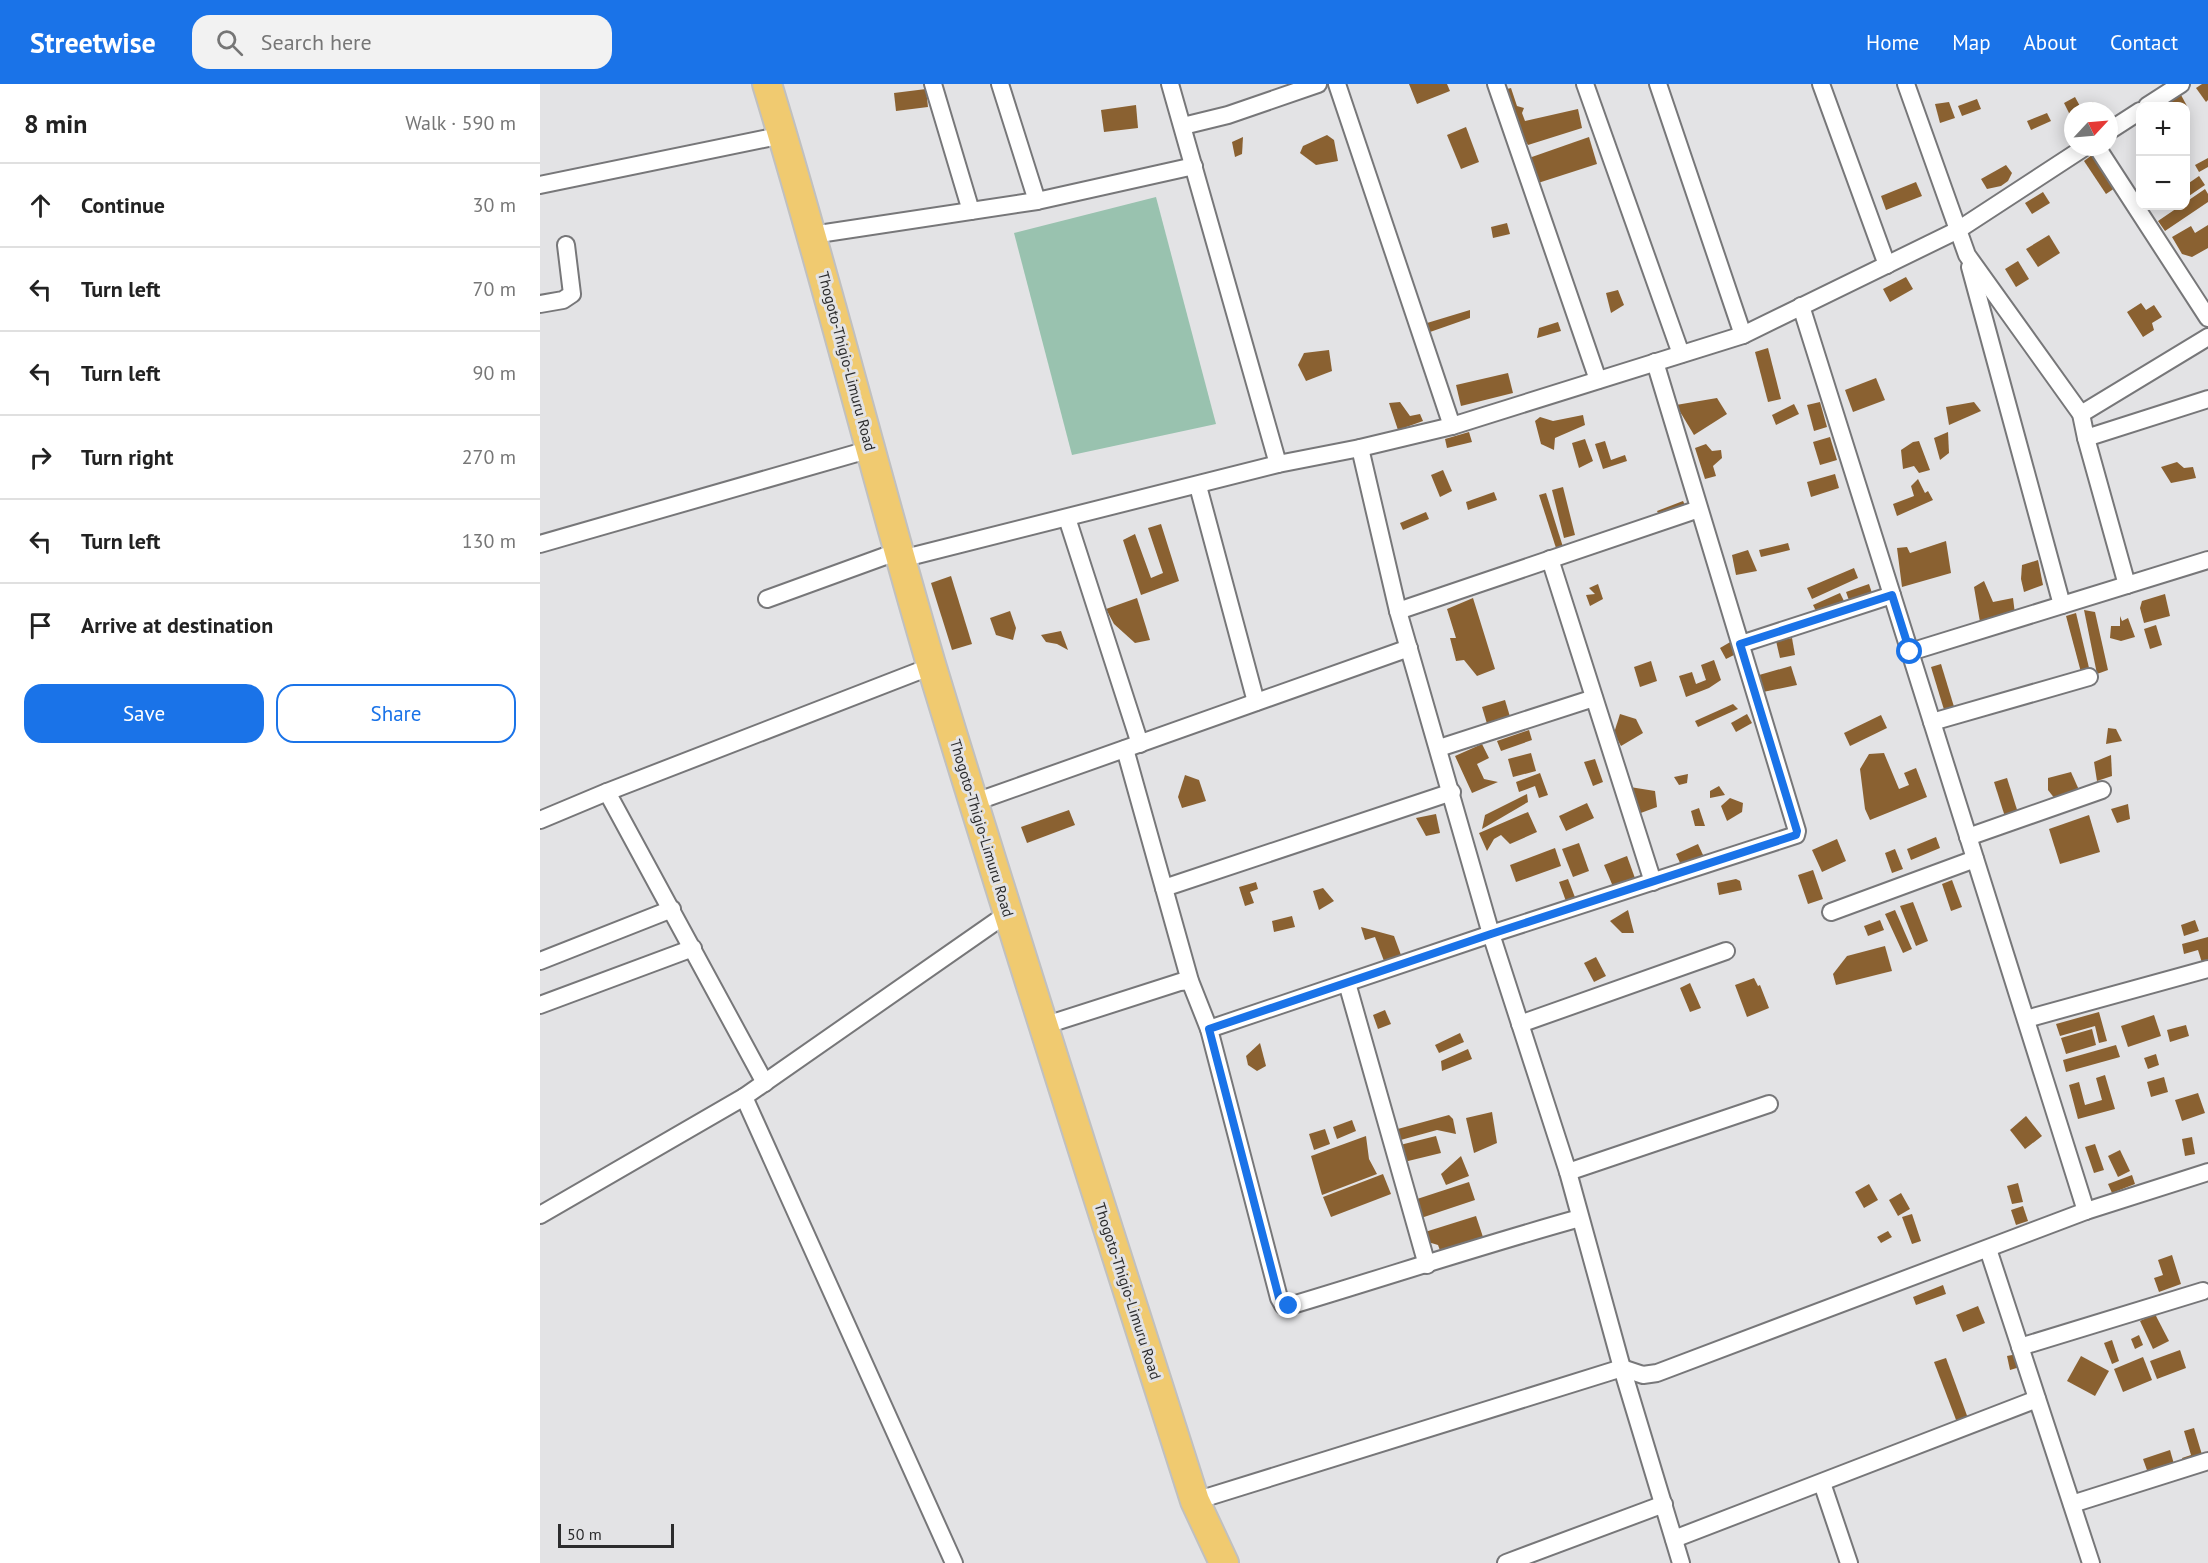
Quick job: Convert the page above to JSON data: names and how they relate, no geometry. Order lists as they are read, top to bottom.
{
  "streets": {
    "highway": ["Thogoto-Thigio-Limuru Road"]
  },
  "scale_bar": "50 m",
  "north": "top right",
  "page": {
    "header": "Streetwise",
    "search": "Search here",
    "nav": [
      "Home",
      "Map",
      "About",
      "Contact"
    ],
    "heading": ["8 min", "Walk · 590 m"],
    "map_buttons": ["+", "−"],
    "list": [
      ["Continue", "30 m"],
      ["Turn left", "70 m"],
      ["Turn left", "90 m"],
      ["Turn right", "270 m"],
      ["Turn left", "130 m"],
      "Arrive at destination"
    ],
    "buttons": ["Save", "Share"],
    "scale": "50 m"
  }
}
